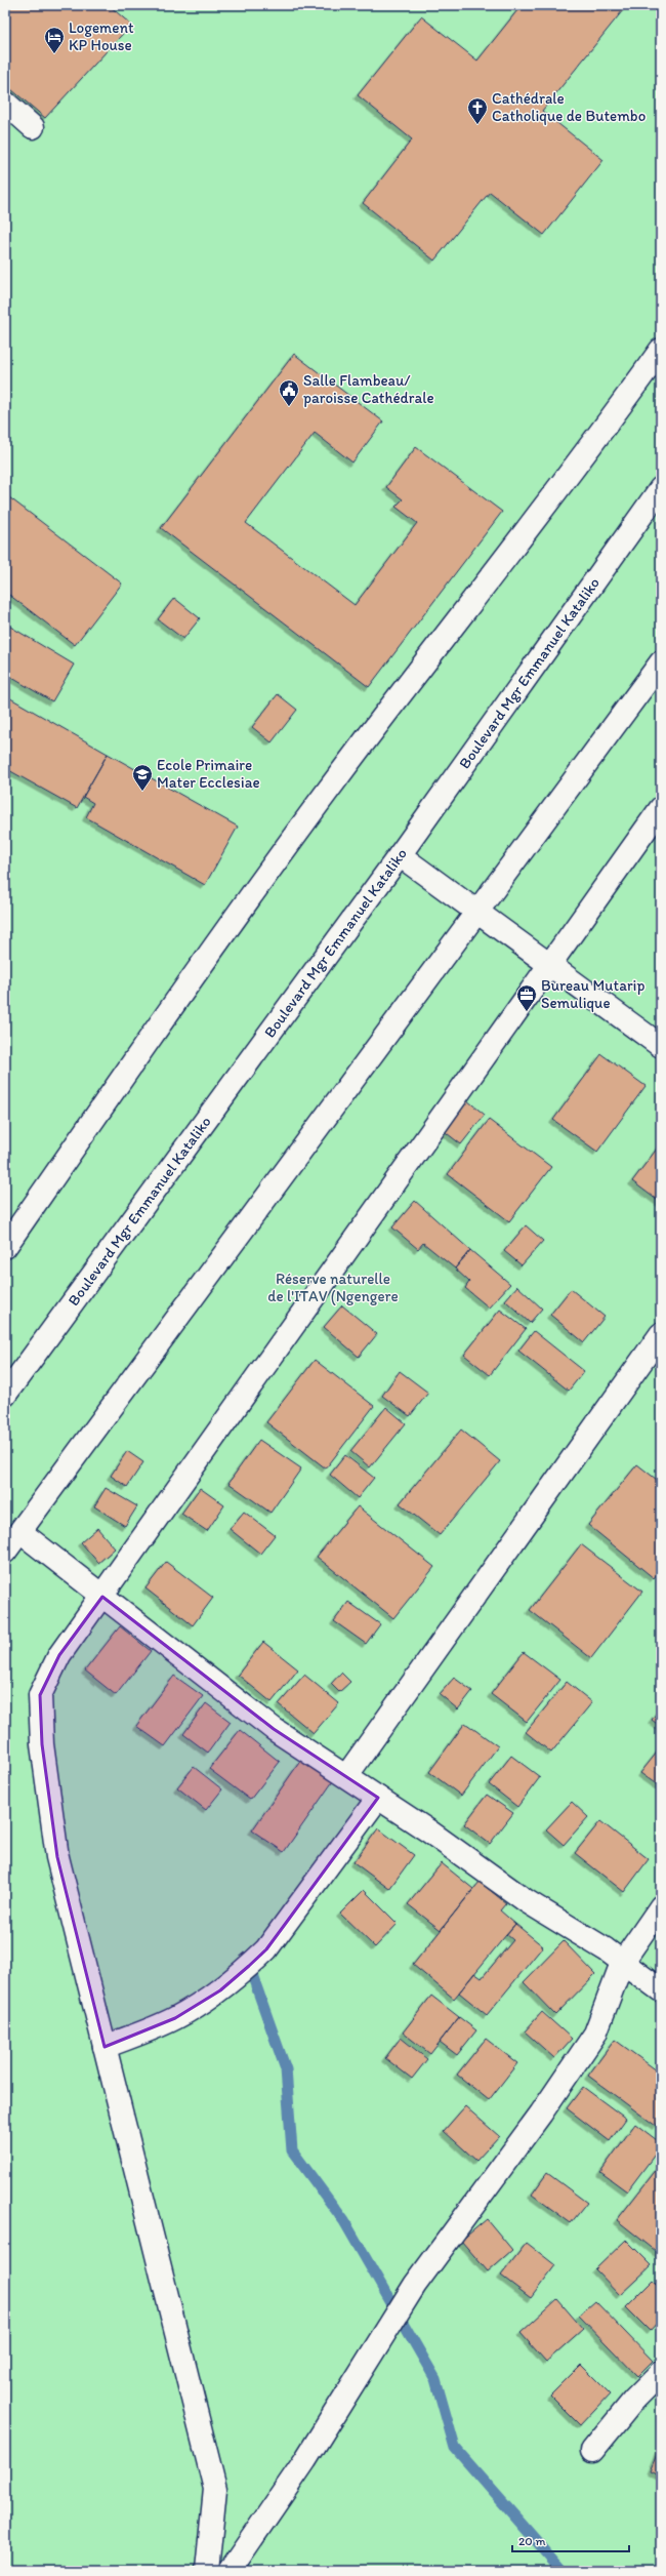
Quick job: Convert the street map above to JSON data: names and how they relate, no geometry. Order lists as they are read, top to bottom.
{
  "streets": {
    "street": ["Boulevard Mgr Emmanuel Kataliko"]
  },
  "parks": ["Réserve naturelle de l'ITAV (Ngengere"],
  "places": {
    "hotel": ["Logement KP House"],
    "church": ["Cathédrale Catholique de Butembo"],
    "public building": ["Salle Flambeau/ paroisse Cathédrale"],
    "school or university": ["Ecole Primaire Mater Ecclesiae"],
    "office": ["Bureau Mutarip Semulique"]
  },
  "scale_bar": "20 m"
}
